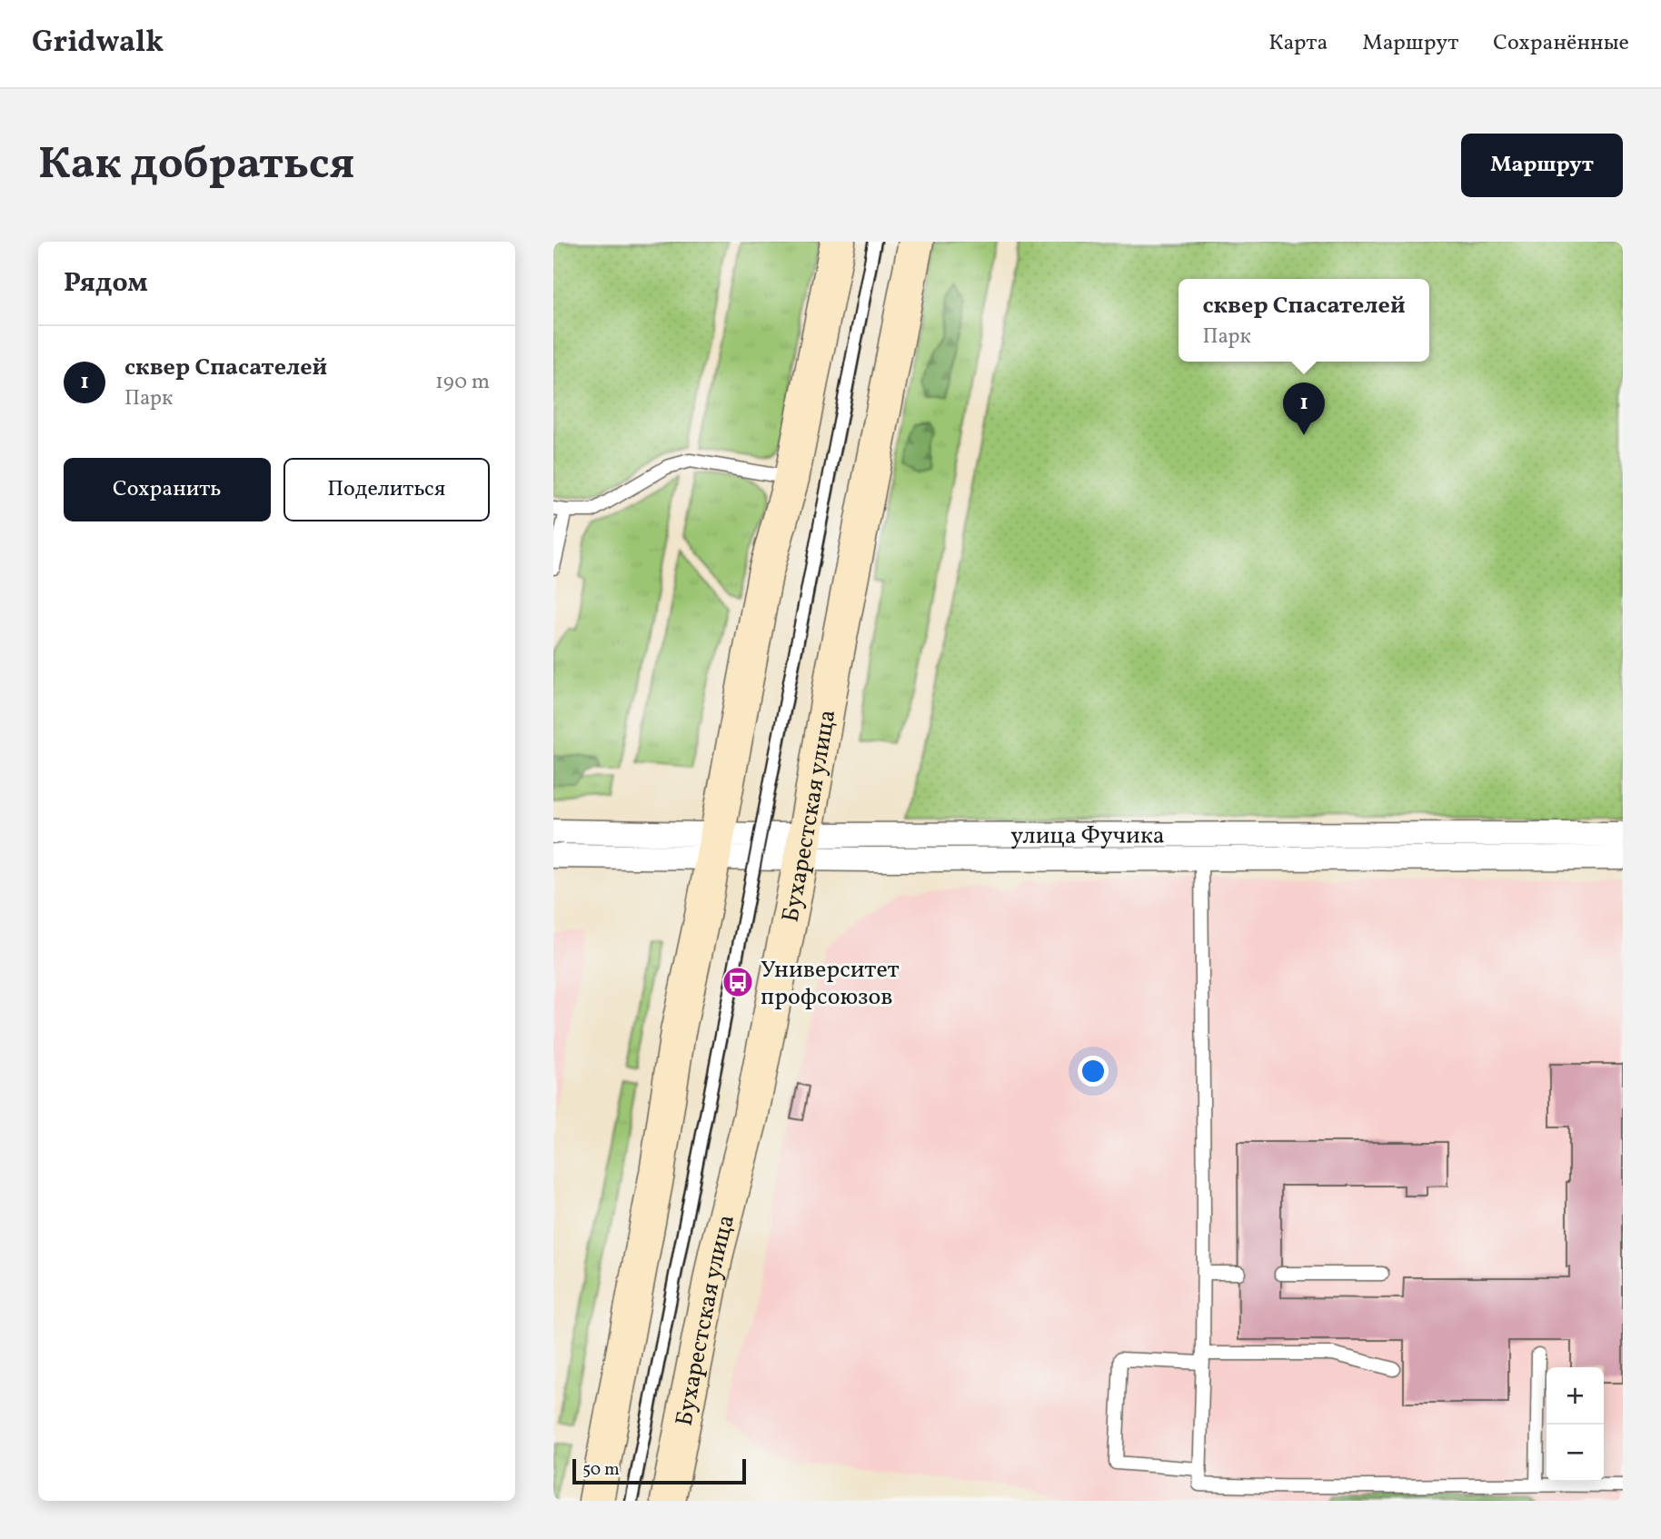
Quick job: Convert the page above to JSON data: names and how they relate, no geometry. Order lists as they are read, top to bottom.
{
  "streets": {
    "main road": ["Бухарестская улица"],
    "street": ["улица Фучика"]
  },
  "crossings": [
    ["Бухарестская улица", "улица Фучика"]
  ],
  "places": {
    "bus stop": ["Университет профсоюзов"]
  },
  "scale_bar": "50 m",
  "page": {
    "header": "Gridwalk",
    "nav": ["Карта", "Маршрут", "Сохранённые"],
    "buttons": [
      "Маршрут",
      ["Сохранить", "Поделиться"]
    ],
    "title": "Как добраться",
    "heading": "Рядом",
    "popup": ["cквер Спасателей", "Парк"],
    "list": [
      {
        "mark": "1",
        "name": "cквер Спасателей",
        "note": "Парк",
        "value": "190 m"
      }
    ],
    "pins": "1",
    "map_buttons": ["+", "−"],
    "scale": "50 m"
  }
}
